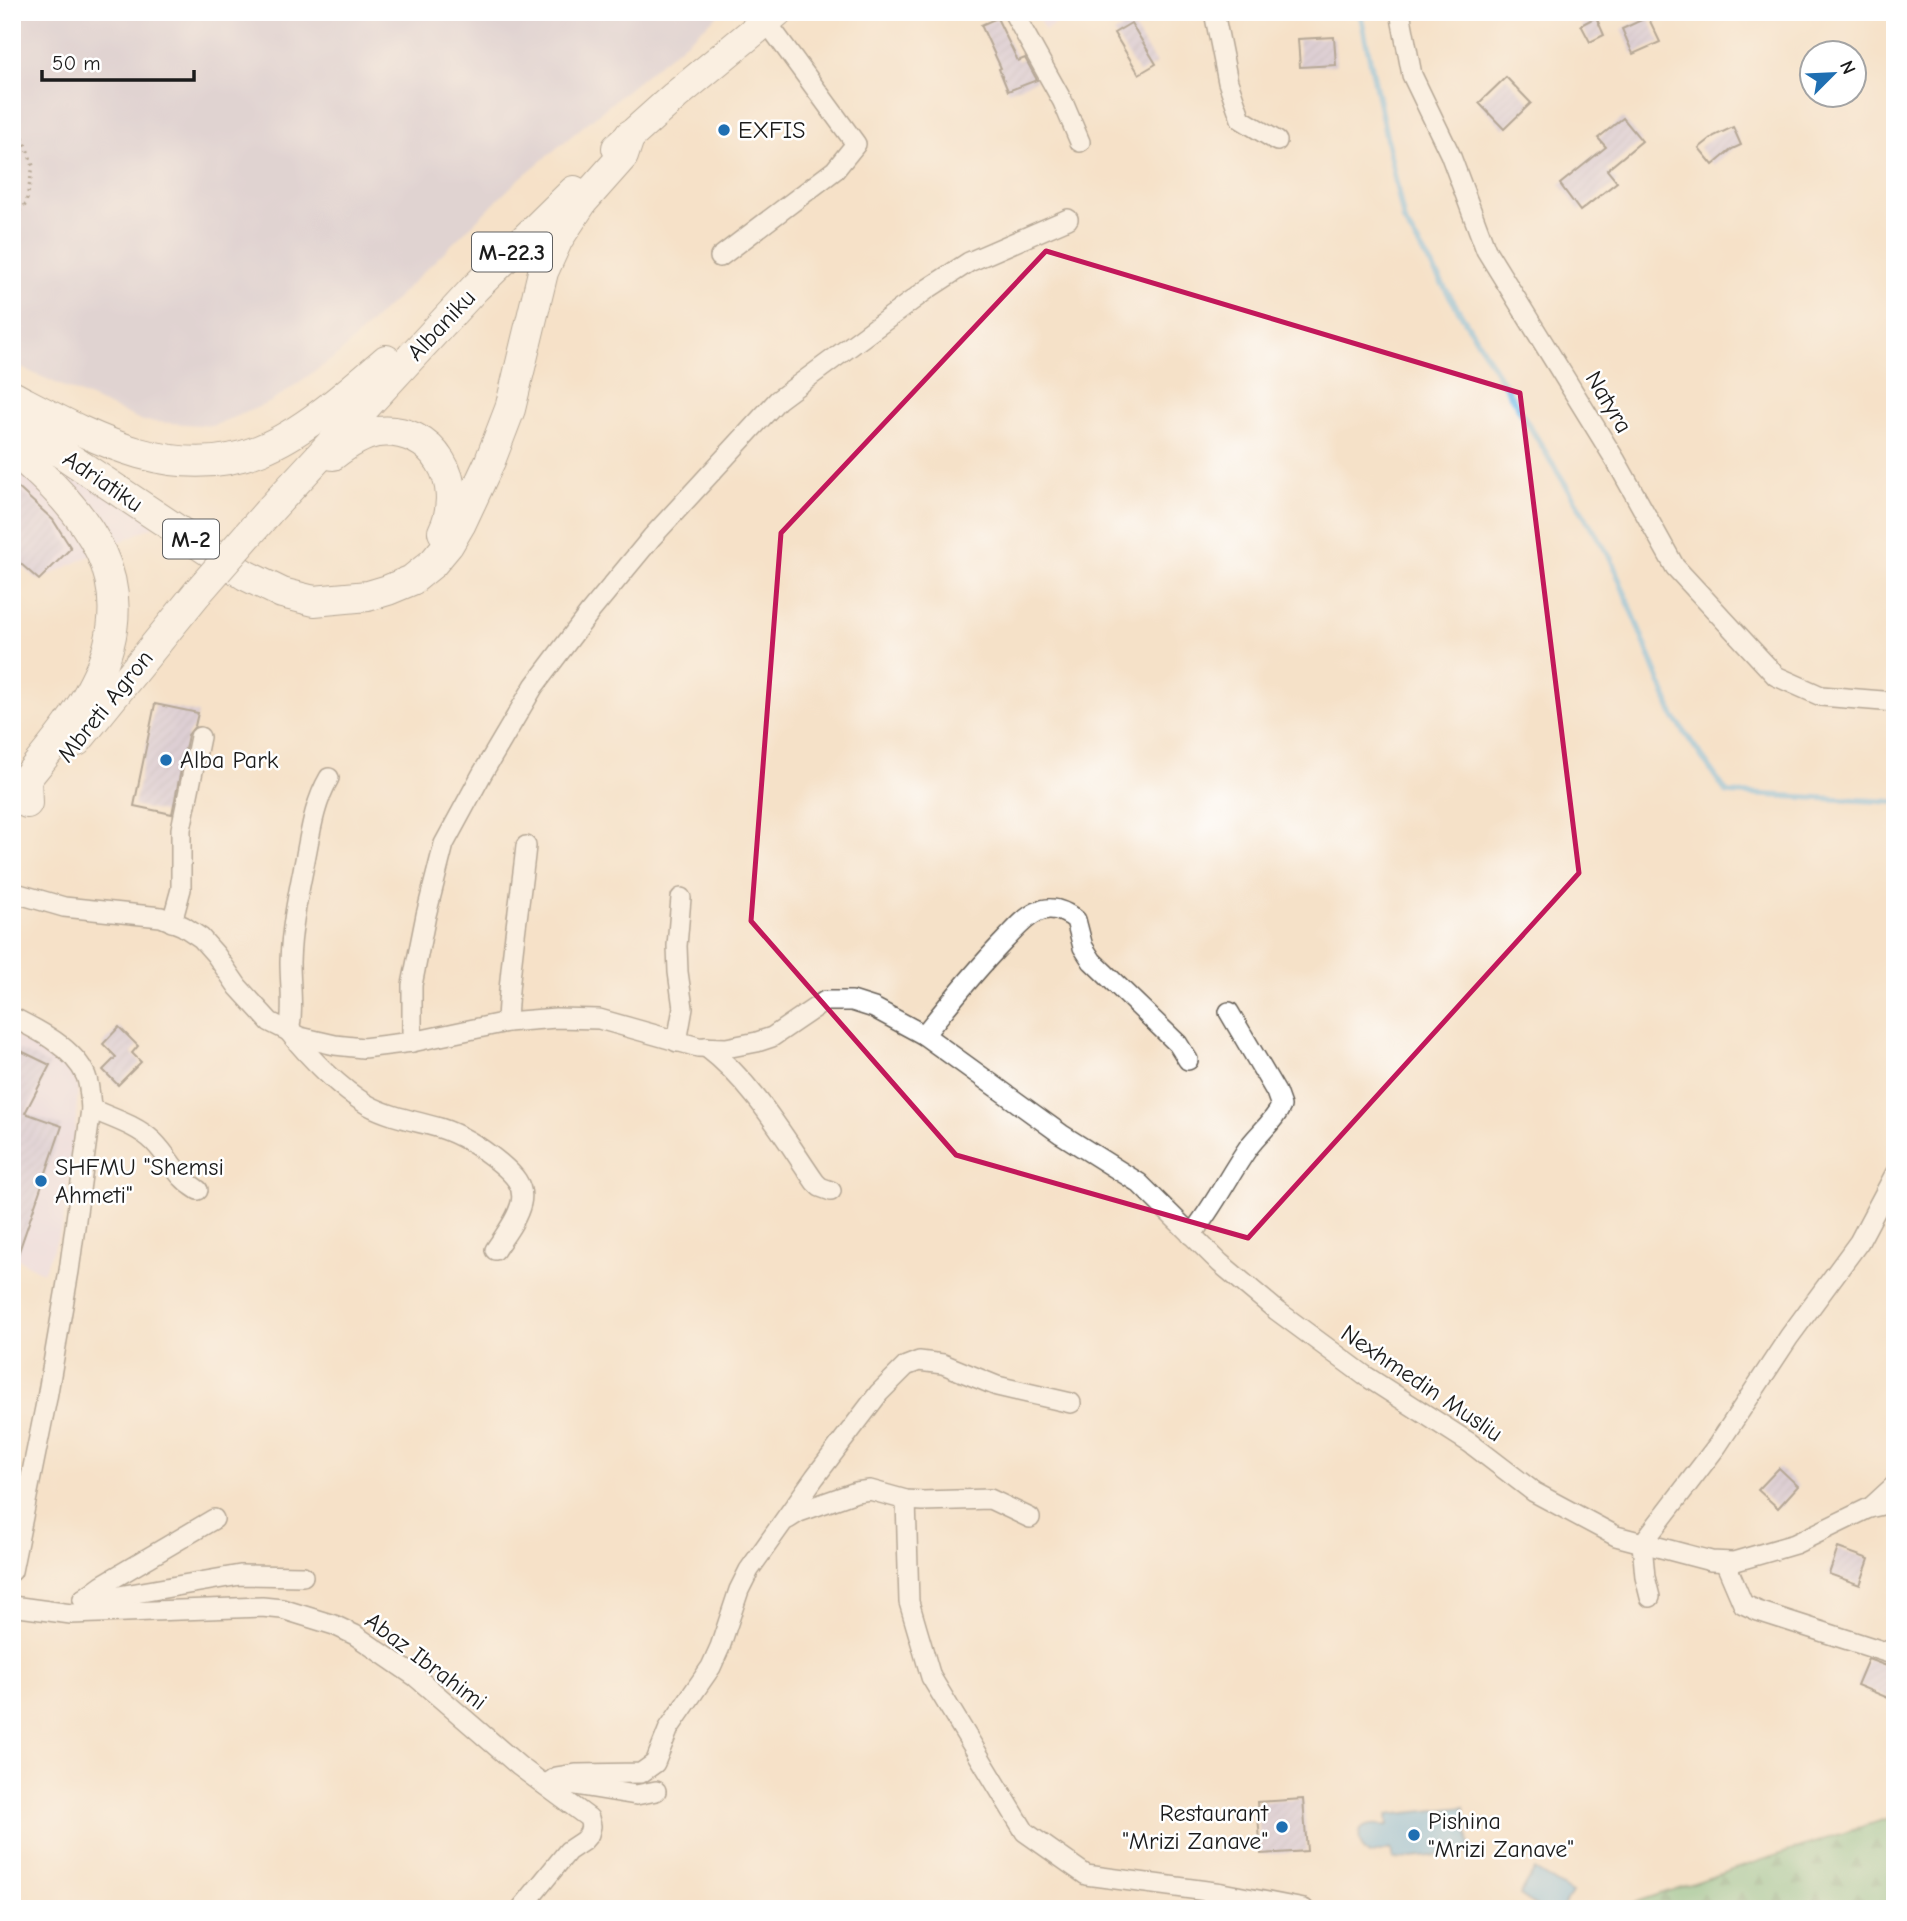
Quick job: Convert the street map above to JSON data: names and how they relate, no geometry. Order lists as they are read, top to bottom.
{
  "streets": {
    "main road": [
      "M-22.3",
      "Albaniku",
      "Adriatiku",
      "M-2",
      "Mbreti Agron"
    ],
    "street": ["Natyra", "Nexhmedin Musliu", "Abaz Ibrahimi"]
  },
  "crossings": [
    ["Albaniku", "Adriatiku"],
    ["Albaniku", "M-2"],
    ["Albaniku", "Mbreti Agron"],
    ["Adriatiku", "M-2"],
    ["M-2", "Mbreti Agron"]
  ],
  "places": [
    "EXFIS",
    "Alba Park",
    "SHFMU \"Shemsi Ahmeti\"",
    "Restaurant \"Mrizi Zanave\"",
    "Pishina \"Mrizi Zanave\""
  ],
  "scale_bar": "50 m",
  "north": "top right"
}
